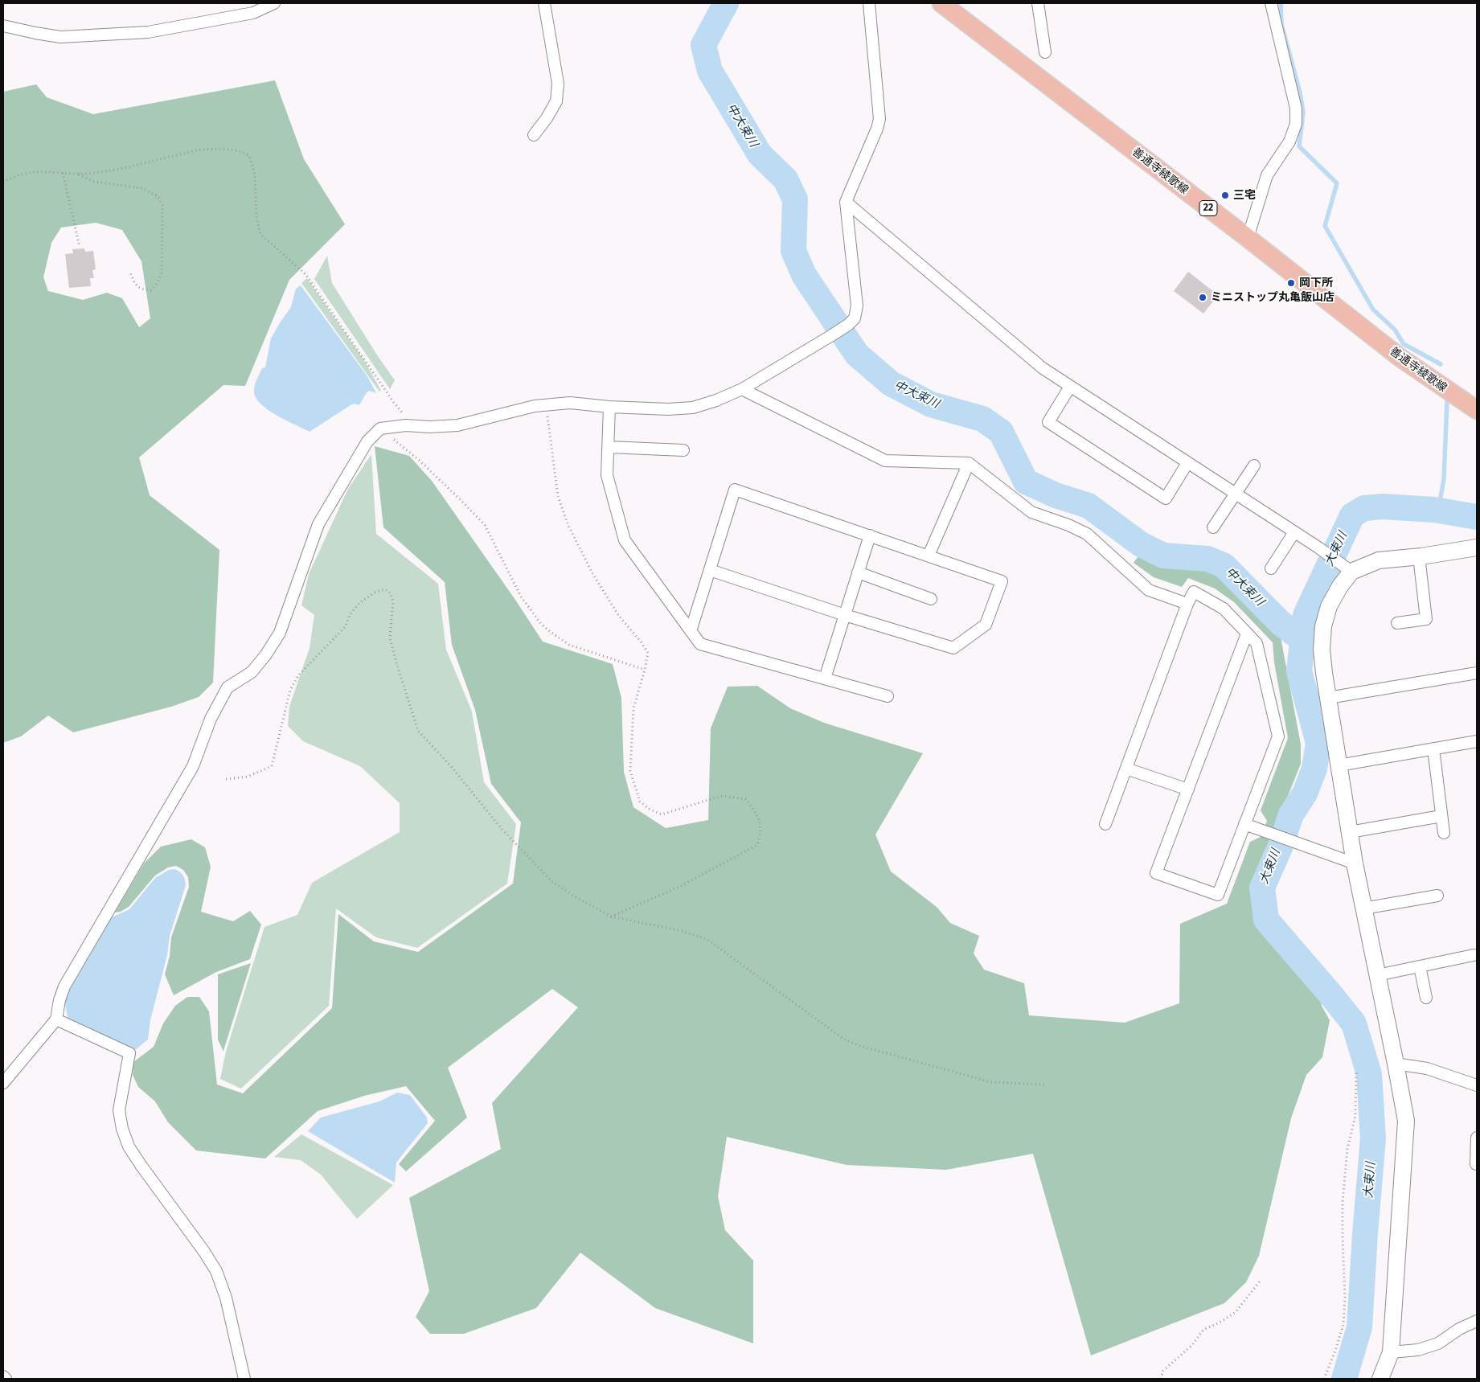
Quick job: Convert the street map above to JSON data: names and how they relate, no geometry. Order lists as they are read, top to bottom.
{
  "streets": {
    "main road": ["善通寺綾歌線", "22"]
  },
  "water": ["中大束川", "大束川"],
  "places": ["三宅", "岡下所", "ミニストップ丸亀飯山店"]
}
